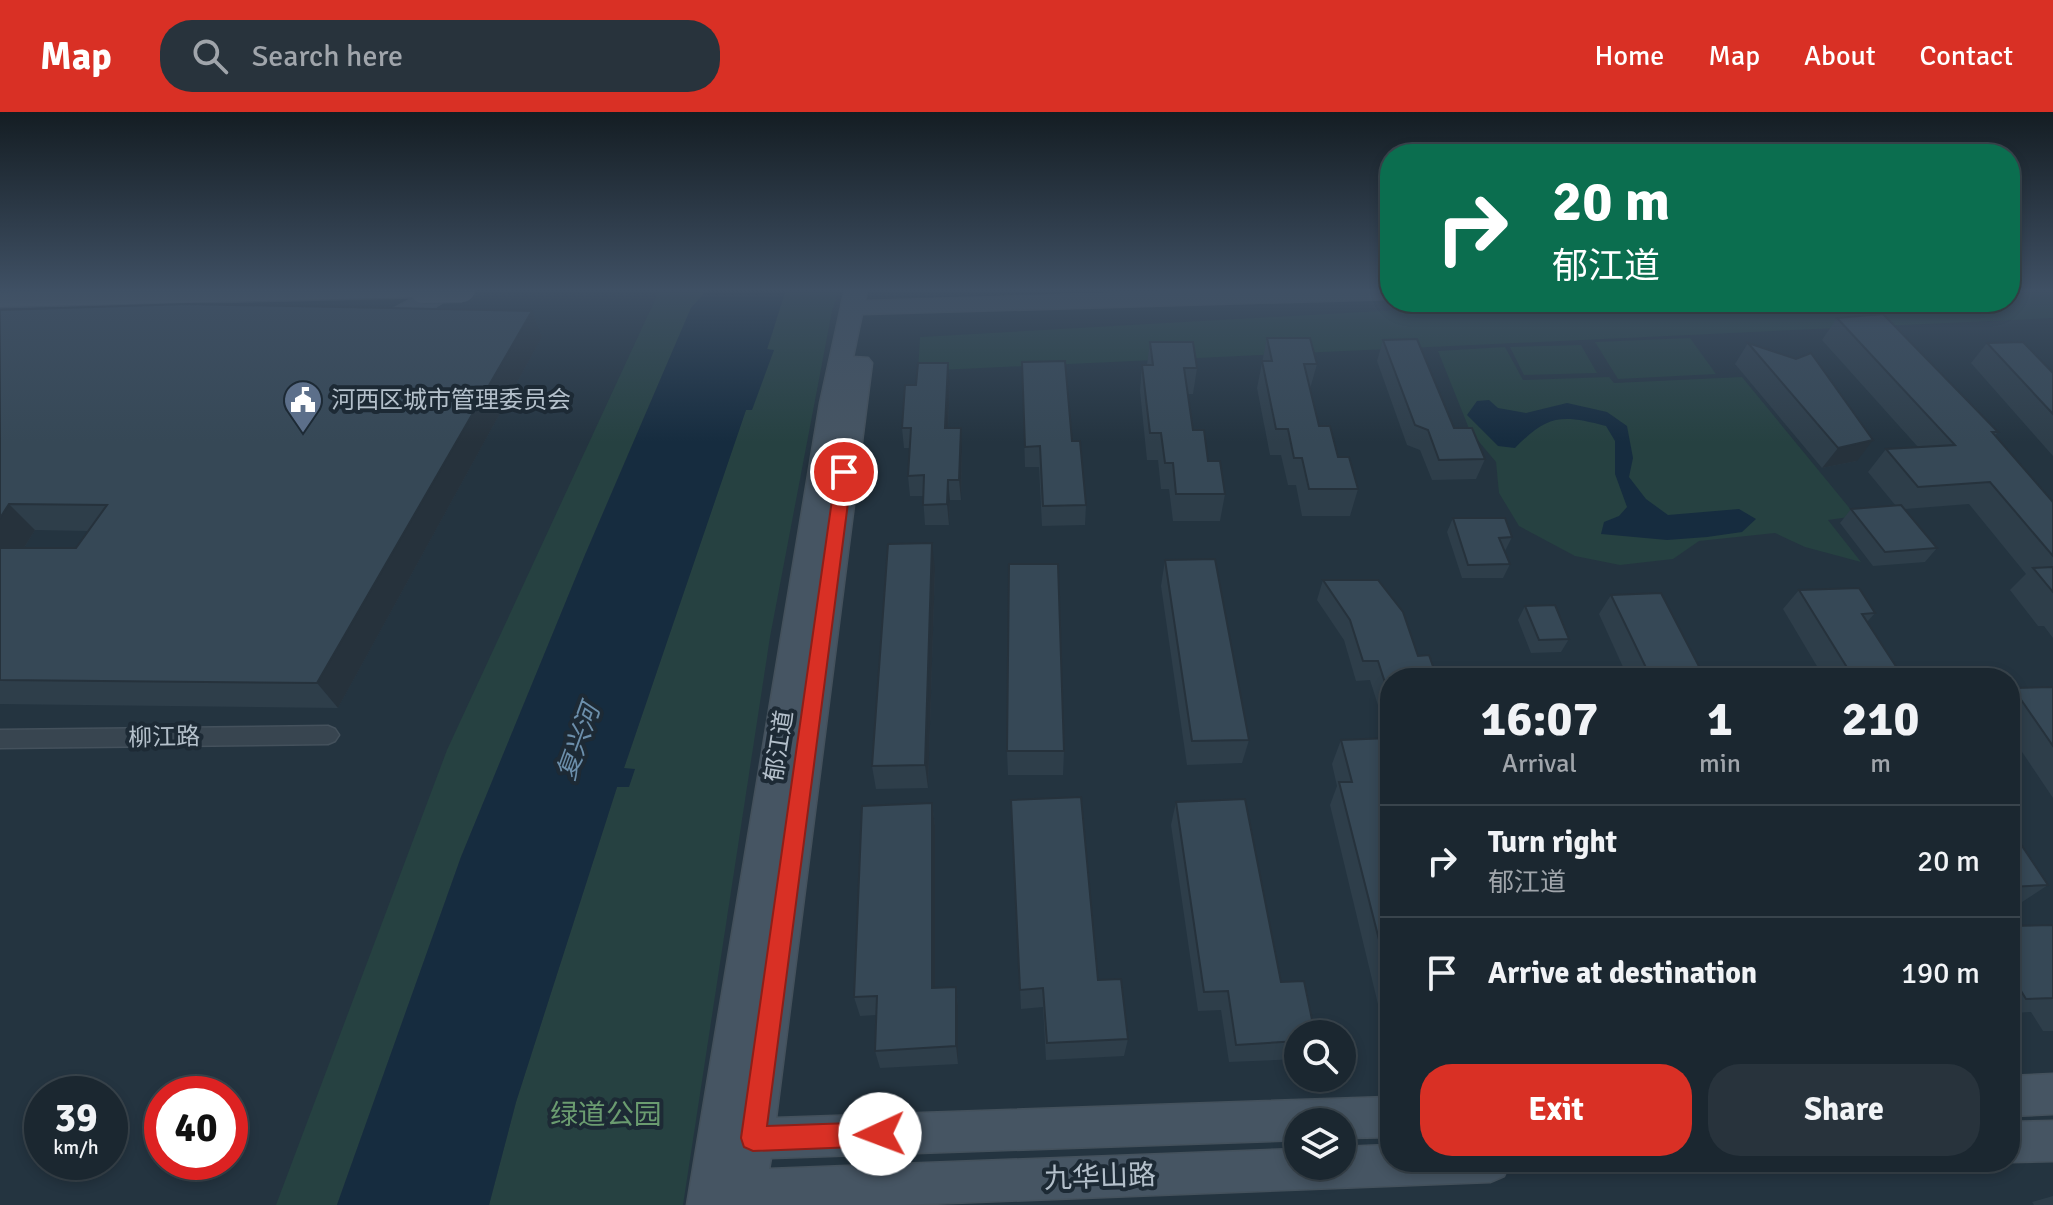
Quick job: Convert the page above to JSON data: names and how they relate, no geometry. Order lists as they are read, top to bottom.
{
  "streets": {
    "street": ["柳江路", "郁江道", "九华山路"]
  },
  "crossings": [
    ["郁江道", "九华山路"]
  ],
  "water": ["复兴河"],
  "parks": ["绿道公园"],
  "places": {
    "public building": ["河西区城市管理委员会"]
  },
  "page": {
    "header": "Map",
    "search": "Search here",
    "nav": [
      "Home",
      "Map",
      "About",
      "Contact"
    ],
    "turn": ["20 m", "郁江道"],
    "eta": [
      "16:07",
      "Arrival",
      "1",
      "min",
      "210",
      "m"
    ],
    "list": [
      {
        "name": "Turn right",
        "note": "郁江道",
        "value": "20 m"
      },
      {
        "name": "Arrive at destination",
        "value": "190 m"
      }
    ],
    "buttons": ["Exit", "Share"],
    "speed": "39 km/h",
    "limit": "40"
  }
}
